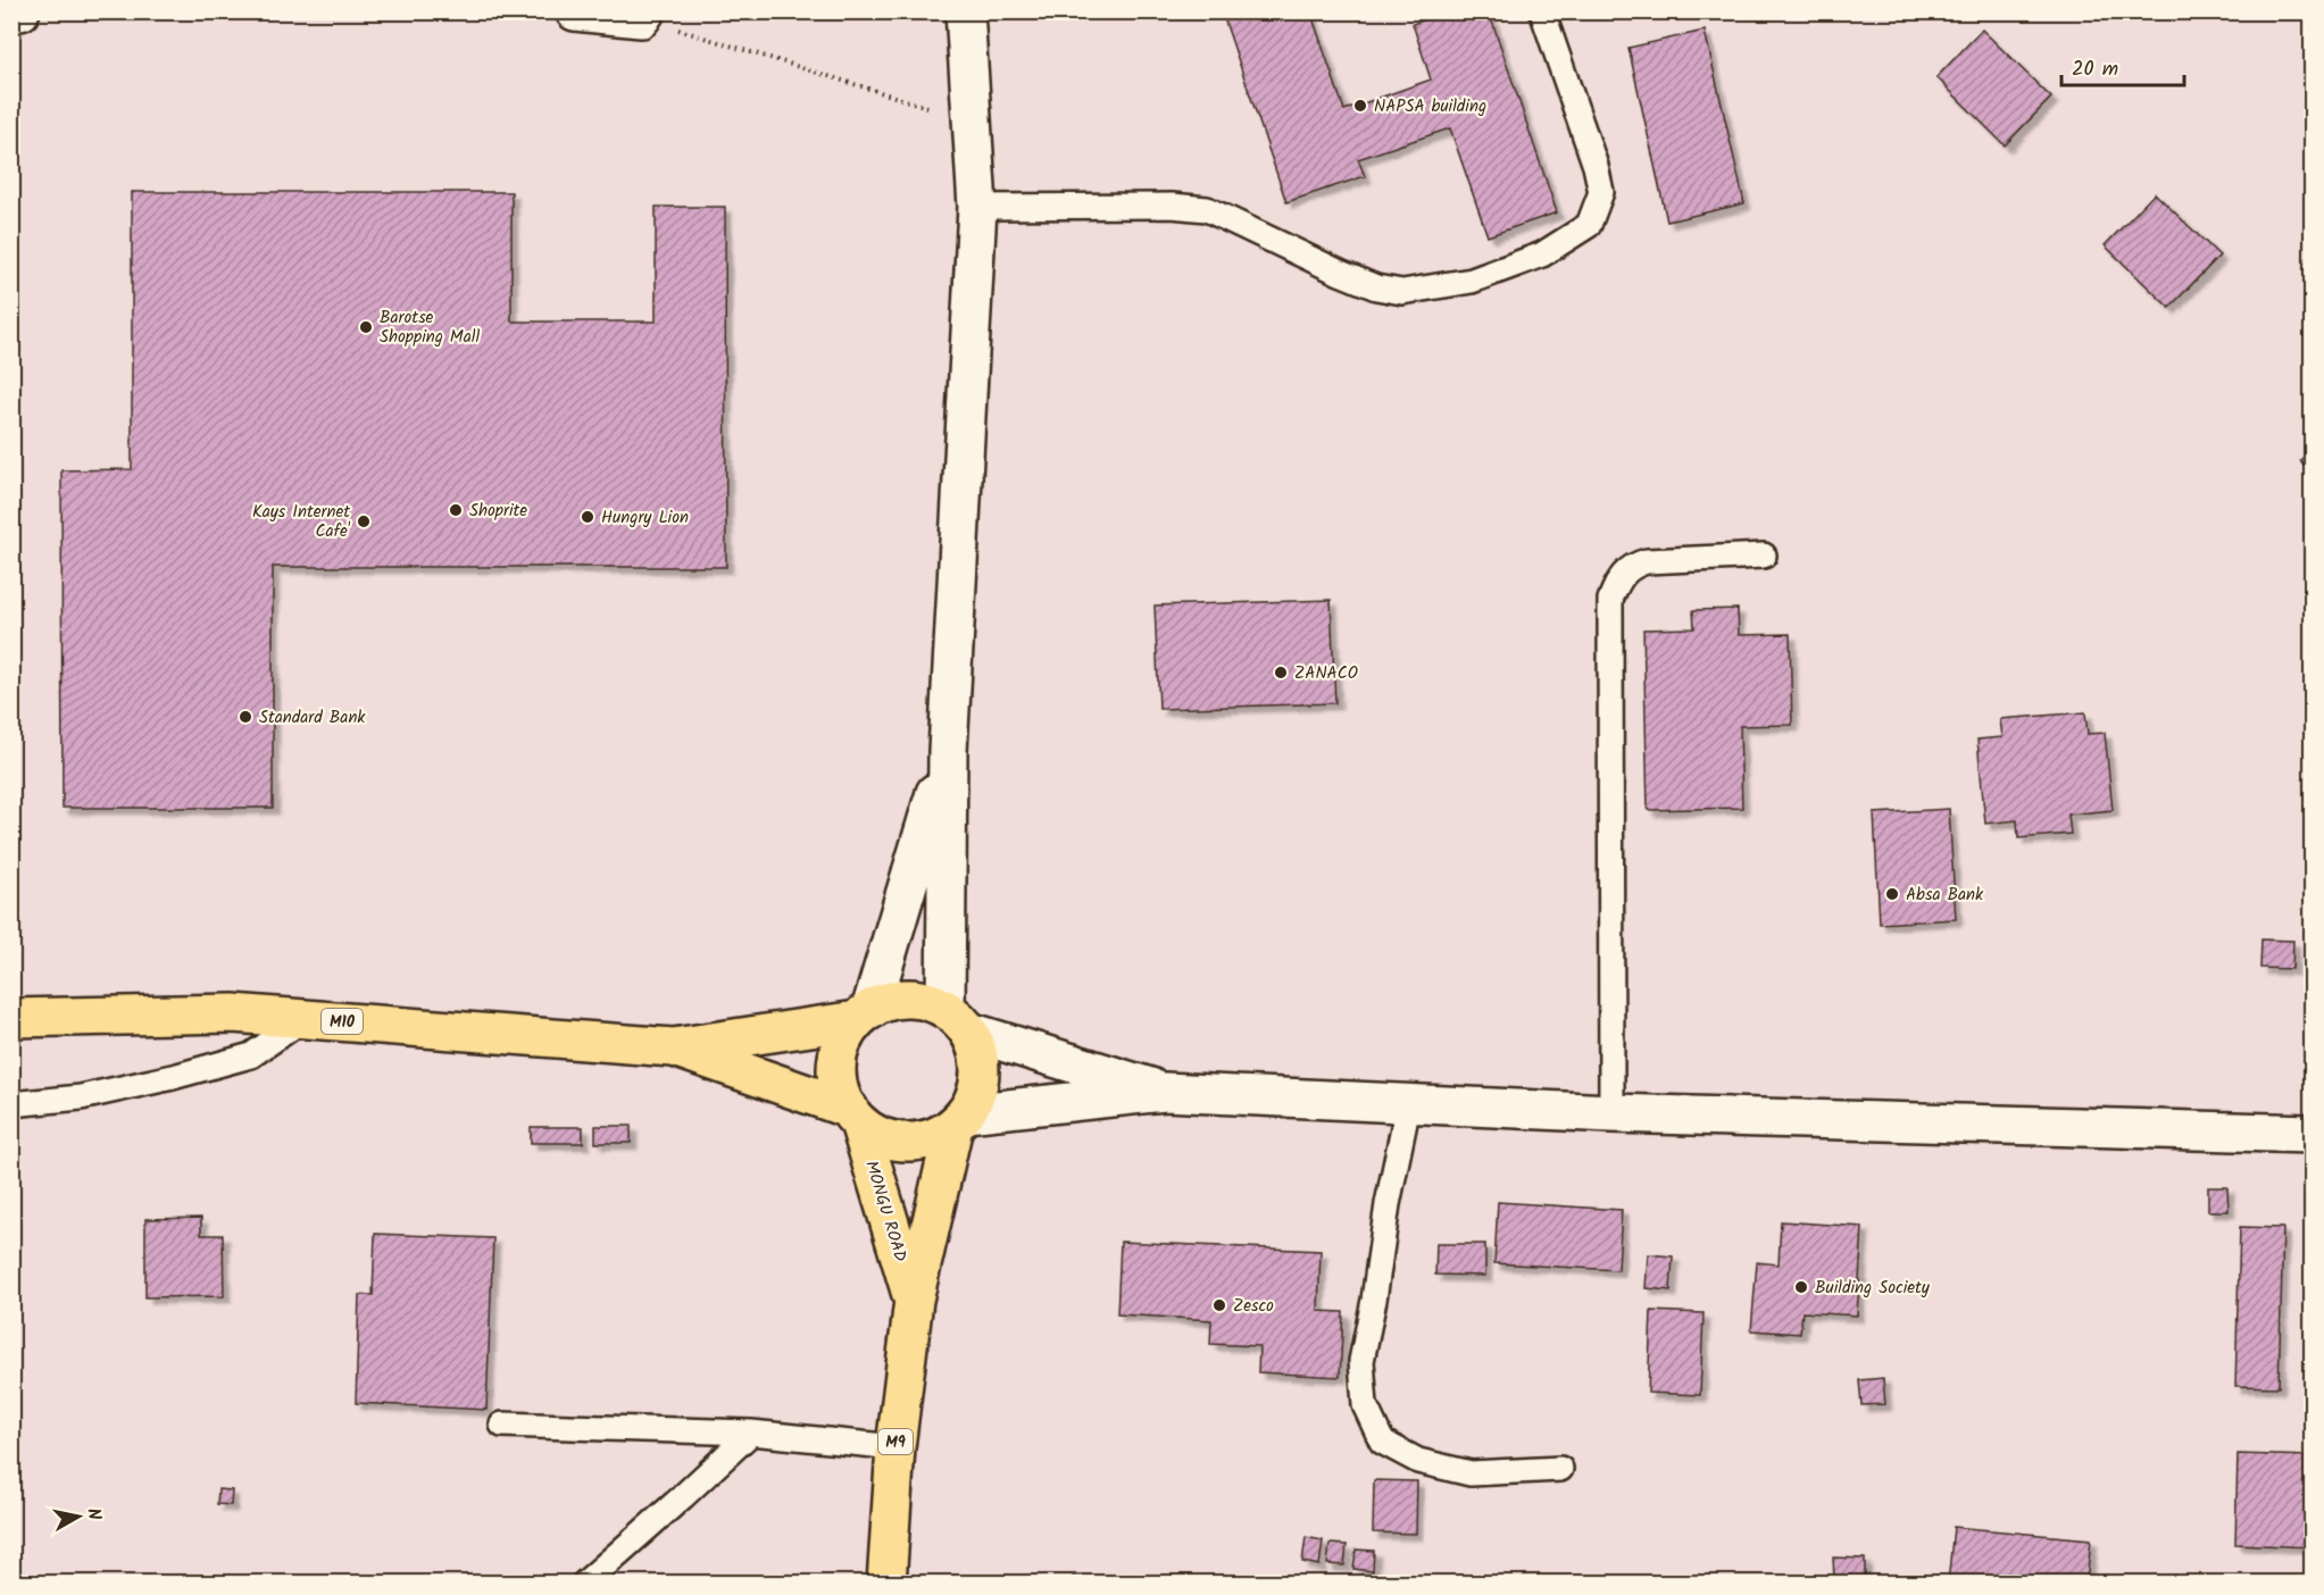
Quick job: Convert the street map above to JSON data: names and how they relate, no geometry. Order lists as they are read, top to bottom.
{
  "streets": {
    "main road": ["M10", "MONGU ROAD", "M9"]
  },
  "crossings": [
    ["M10", "MONGU ROAD"]
  ],
  "places": [
    "NAPSA building",
    "Barotse Shopping Mall",
    "Shoprite",
    "Hungry Lion",
    "Kays Internet Cafe'",
    "ZANACO",
    "Standard Bank",
    "Absa Bank",
    "Building Society",
    "Zesco"
  ],
  "scale_bar": "20 m",
  "north": "right"
}
